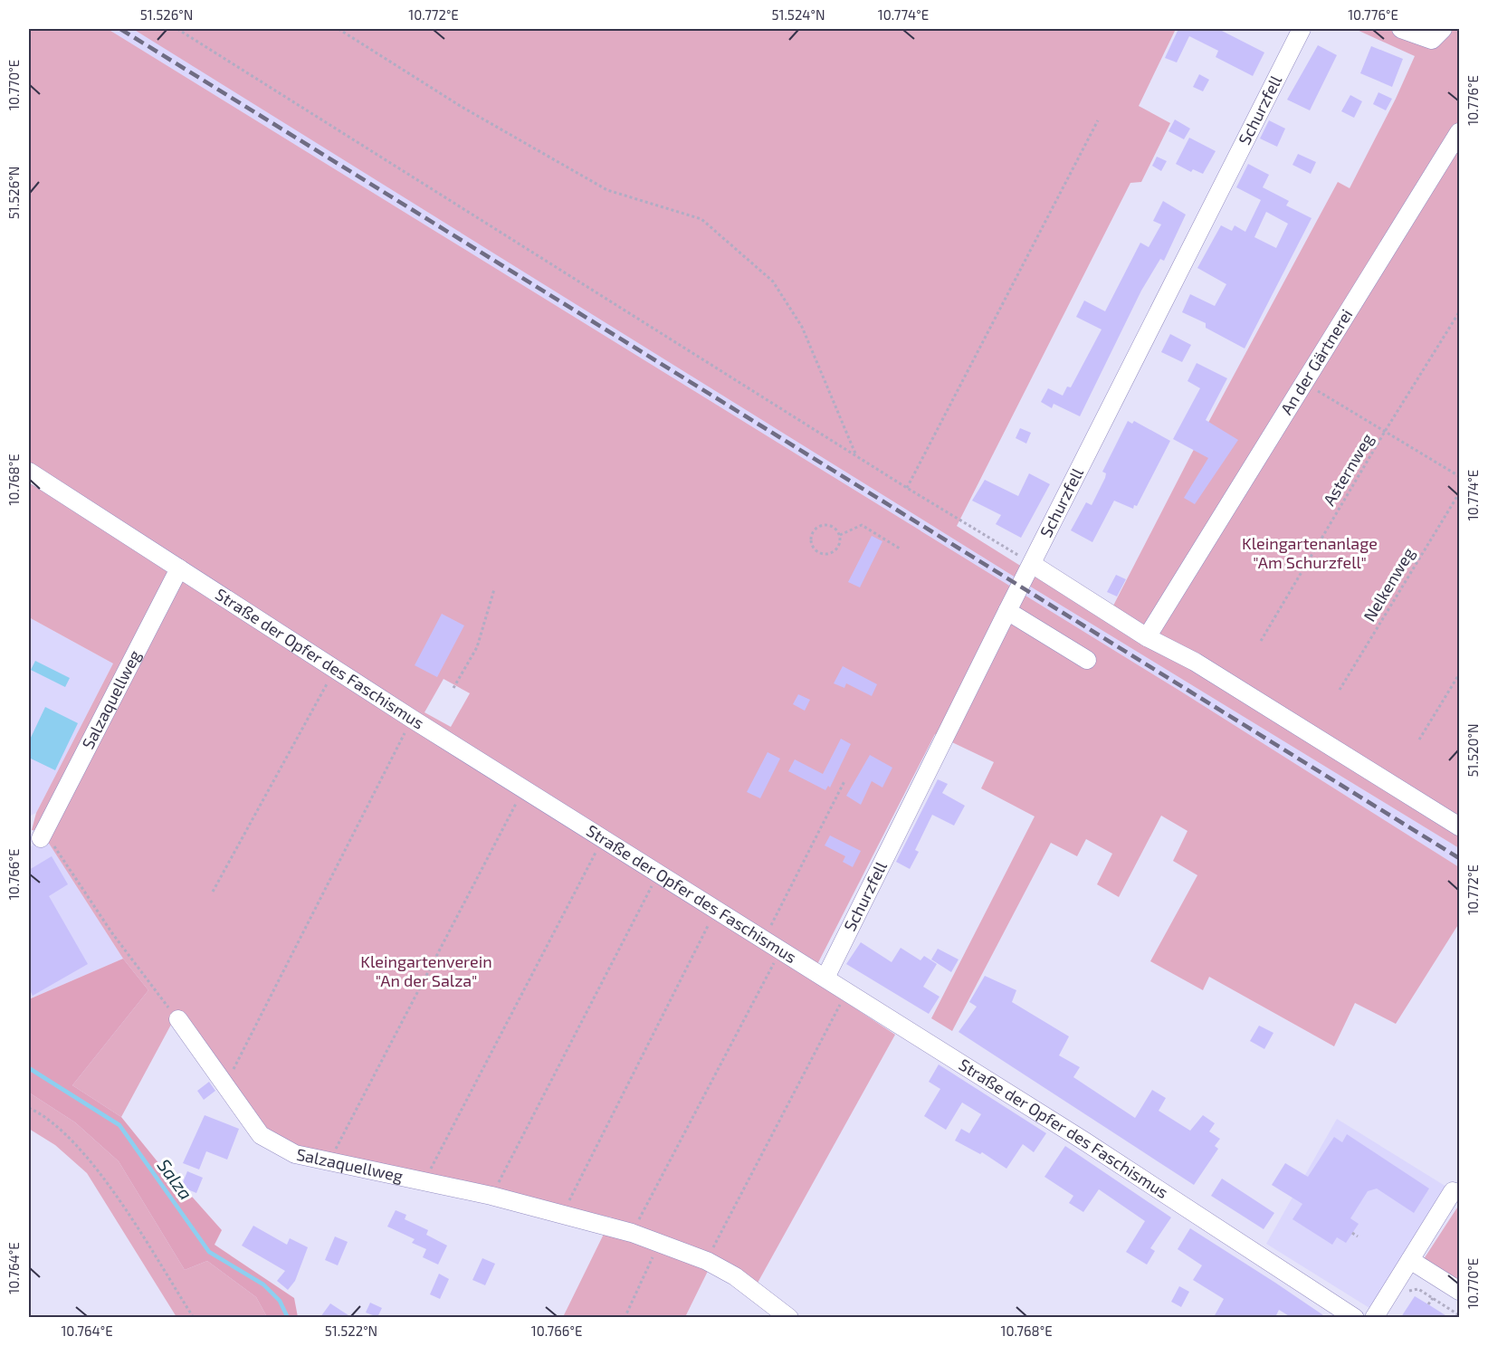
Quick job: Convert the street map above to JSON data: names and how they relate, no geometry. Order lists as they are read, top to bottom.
{
  "streets": {
    "street": [
      "Schurzfell",
      "An der Gärtnerei",
      "Straße der Opfer des Faschismus",
      "Salzaquellweg"
    ],
    "path": ["Asternweg", "Nelkenweg"]
  },
  "crossings": [
    ["Schurzfell", "Straße der Opfer des Faschismus"],
    ["Straße der Opfer des Faschismus", "Salzaquellweg"]
  ],
  "water": ["Salza"],
  "parks": ["Kleingartenanlage \"Am Schurzfell\"", "Kleingartenverein \"An der Salza\""],
  "coordinates": [
    "51.526°N",
    "10.772°E",
    "51.524°N",
    "10.774°E",
    "10.776°E",
    "10.770°E",
    "10.768°E",
    "51.520°N",
    "10.766°E",
    "10.764°E",
    "51.522°N"
  ]
}
